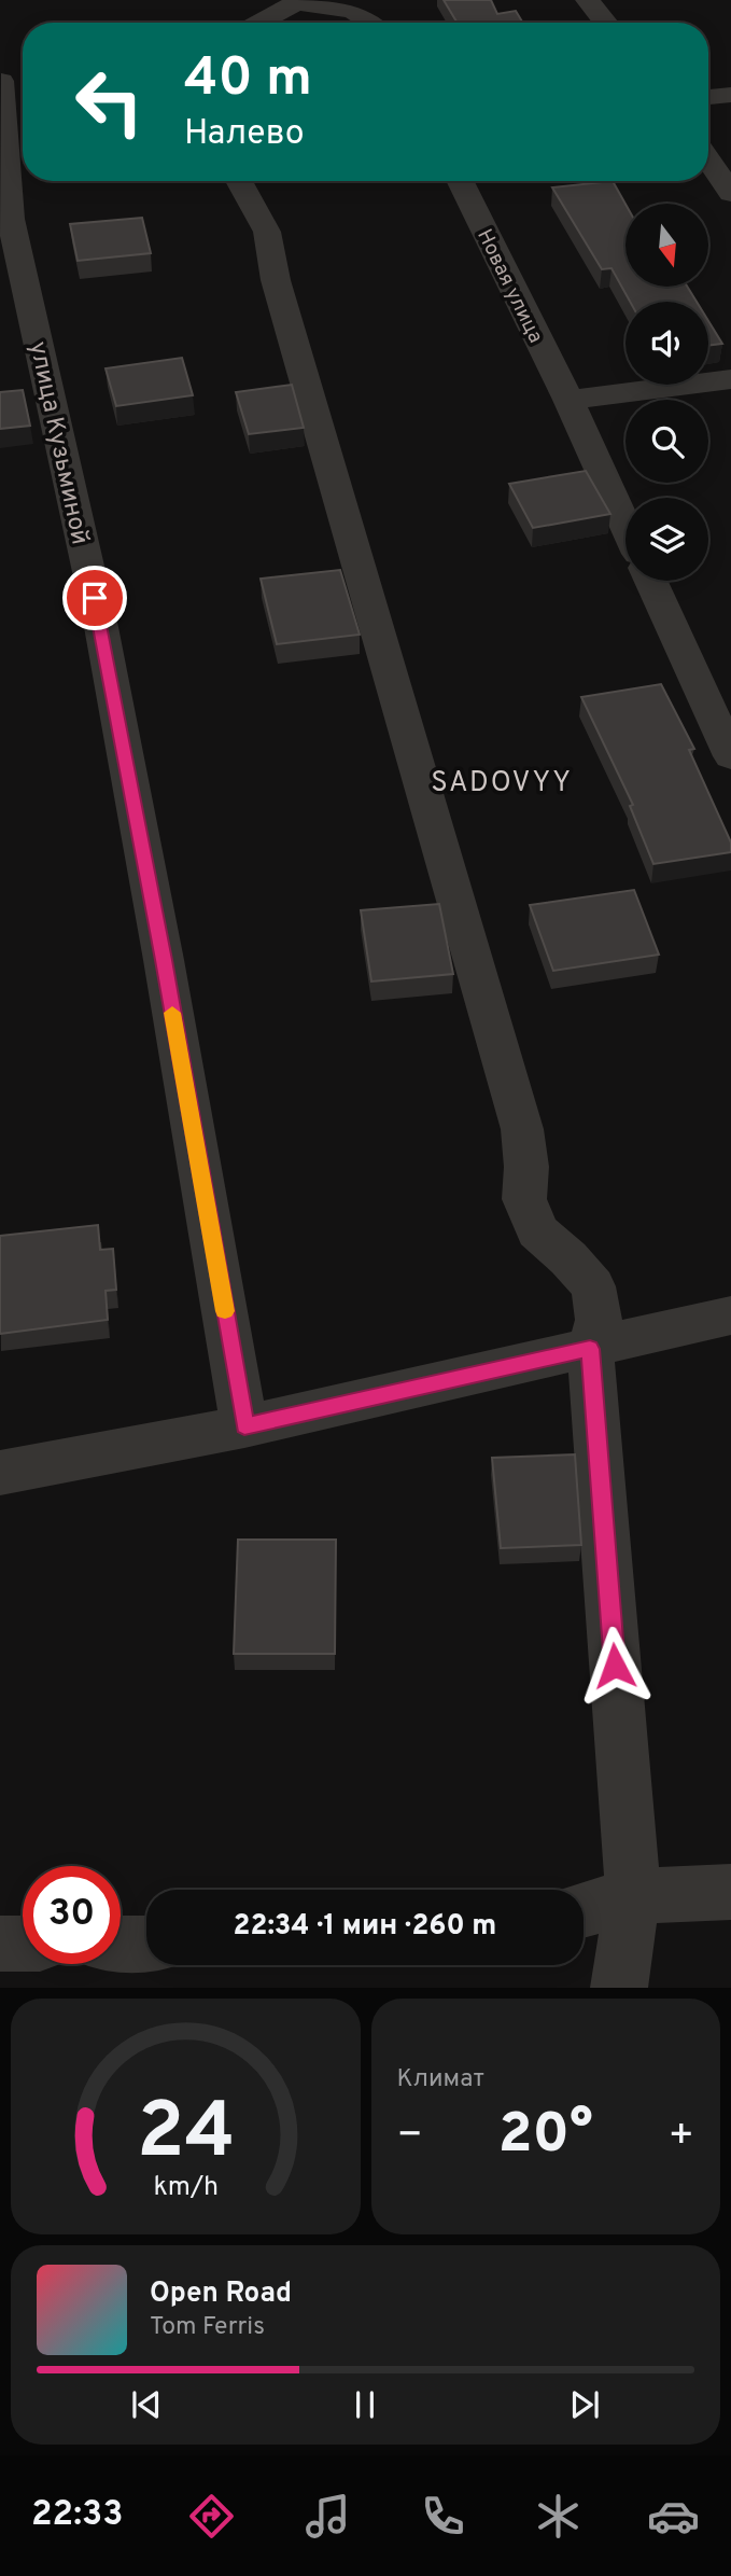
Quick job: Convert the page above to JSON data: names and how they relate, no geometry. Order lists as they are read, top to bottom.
{
  "streets": {
    "street": ["Новая улица", "улица Кузьминой"]
  },
  "districts": ["SADOVYY"],
  "north": "bottom",
  "page": {
    "turn": ["40 m", "Налево"],
    "limit": "30",
    "trip": "22:34 · 1 мин · 260 m",
    "tile": "Климат",
    "heat": ["−", "20°", "+"],
    "song": ["Open Road", "Tom Ferris"],
    "tabs": "22:33",
    "gauge": ["24", "km/h"]
  }
}
